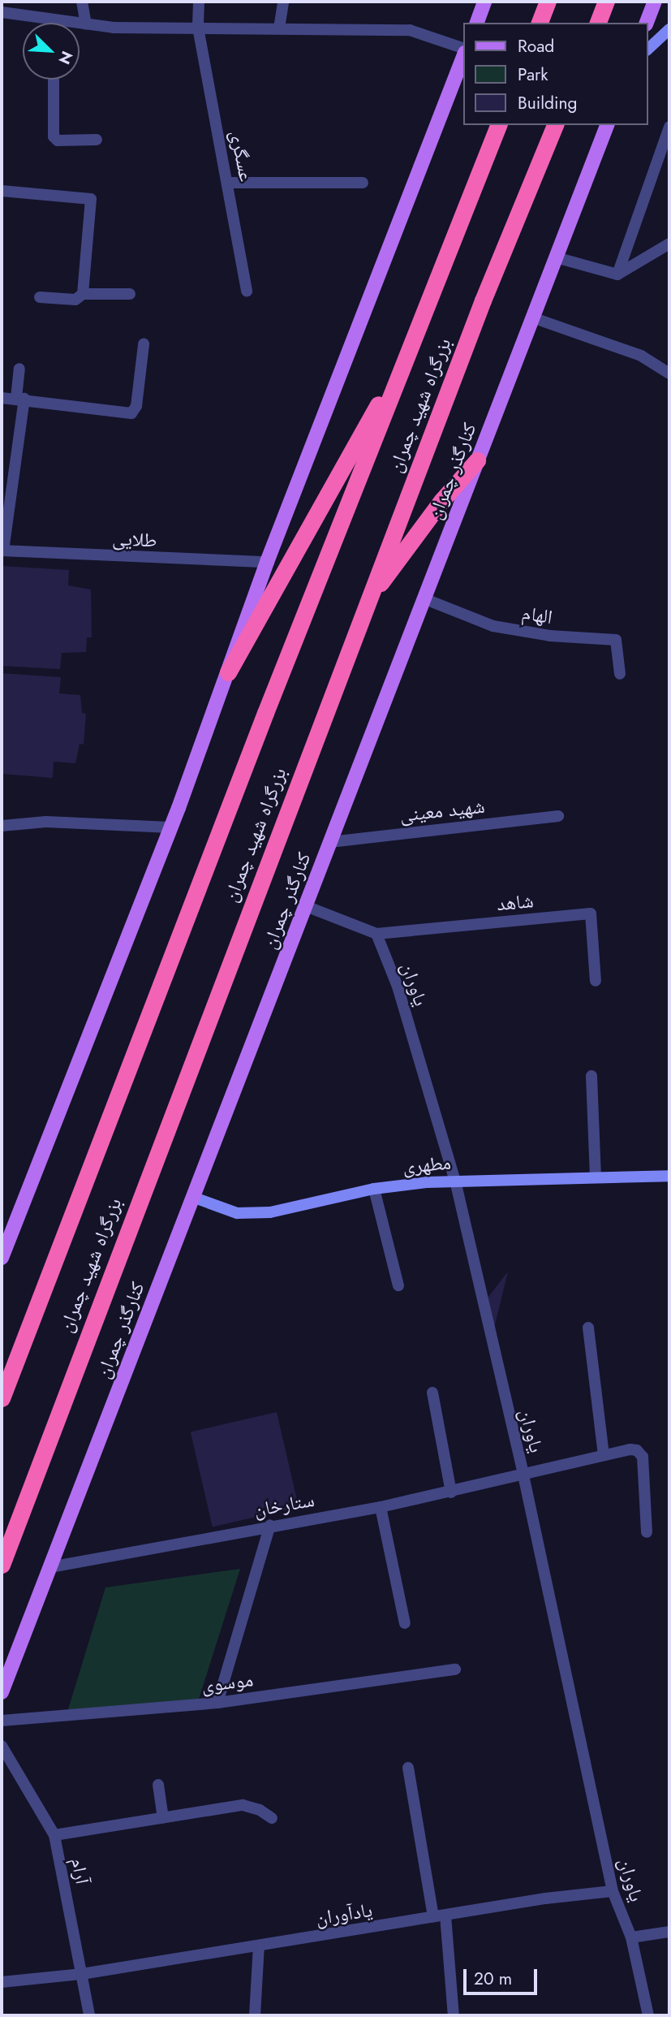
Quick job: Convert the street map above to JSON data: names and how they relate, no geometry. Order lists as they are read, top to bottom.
{
  "streets": {
    "highway": ["بزرگراه شهید چمران"],
    "main road": ["کنارگذر چمران"],
    "street": [
      "عسگری",
      "طلایی",
      "الهام",
      "شهید معینی",
      "شاهد",
      "یاوران",
      "مطهری",
      "ستارخان",
      "موسوی",
      "آرام",
      "یادآوران"
    ]
  },
  "crossings": [
    ["کنارگذر چمران", "الهام"],
    ["کنارگذر چمران", "شهید معینی"],
    ["کنارگذر چمران", "مطهری"],
    ["کنارگذر چمران", "ستارخان"],
    ["شاهد", "یاوران"],
    ["یاوران", "مطهری"],
    ["یاوران", "ستارخان"],
    ["یاوران", "یادآوران"],
    ["آرام", "یادآوران"]
  ],
  "legend": ["Road", "Park", "Building"],
  "scale_bar": "20 m",
  "north": "bottom right"
}
